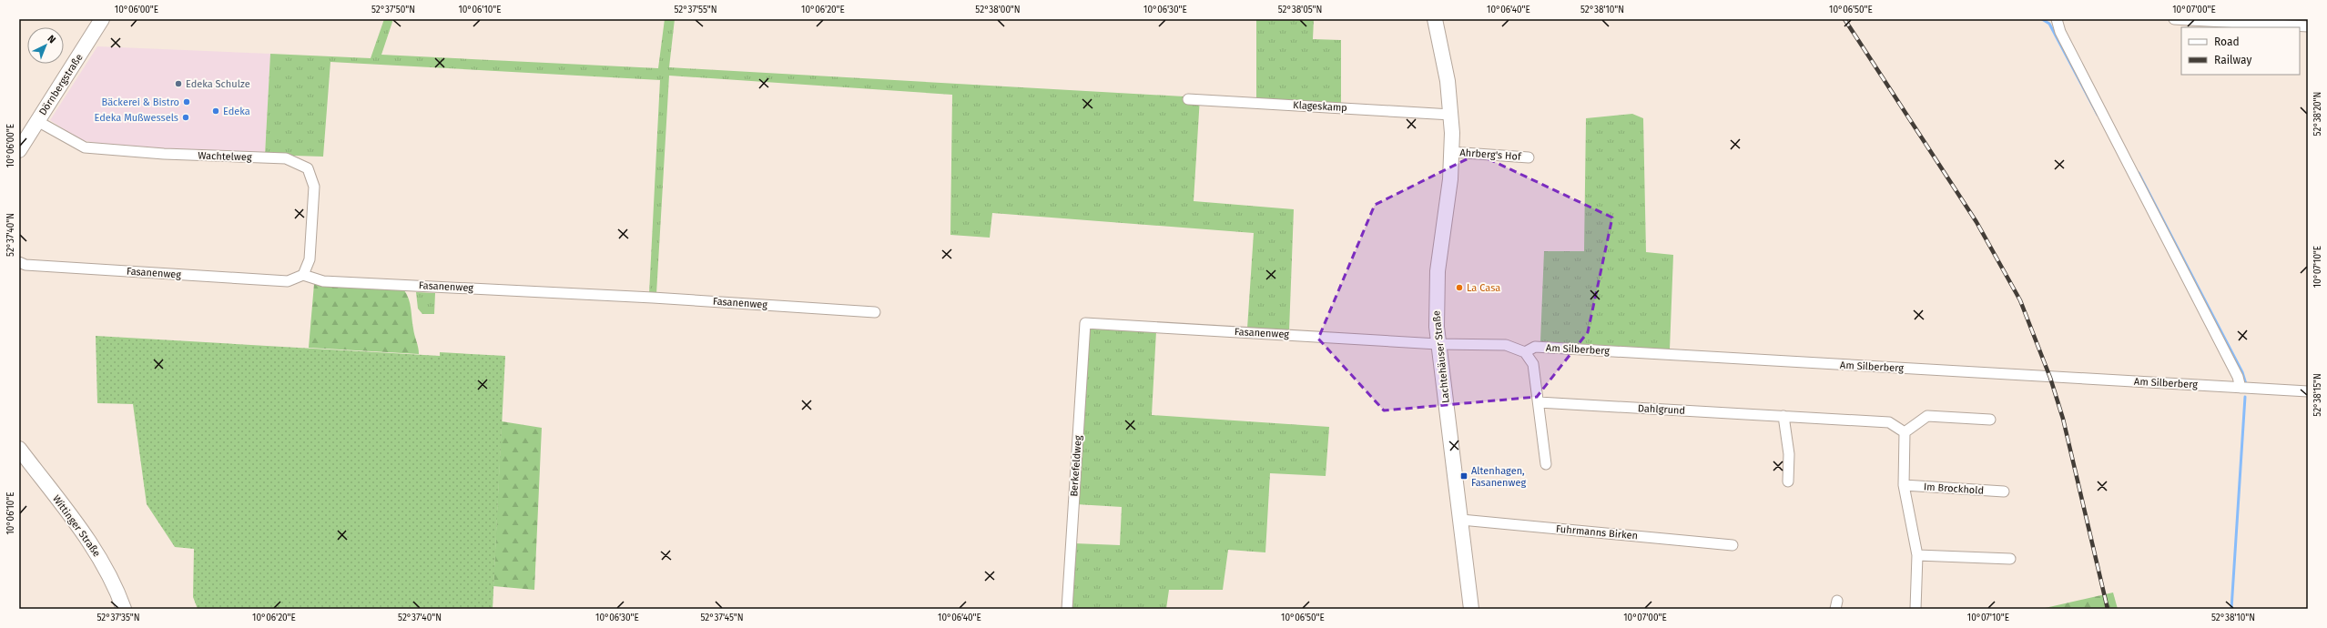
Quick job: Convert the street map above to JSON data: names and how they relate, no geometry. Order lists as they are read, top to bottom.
{
  "streets": {
    "street": [
      "Dörnbergstraße",
      "Klageskamp",
      "Ahrberg's Hof",
      "Wachtelweg",
      "Fasanenweg",
      "Am Silberberg",
      "Lachtehäuser Straße",
      "Dahlgrund",
      "Berkefeldweg",
      "Im Brockhold",
      "Wittinger Straße",
      "Fuhrmanns Birken"
    ]
  },
  "crossings": [
    ["Dörnbergstraße", "Wachtelweg"],
    ["Klageskamp", "Lachtehäuser Straße"],
    ["Ahrberg's Hof", "Lachtehäuser Straße"],
    ["Wachtelweg", "Fasanenweg"],
    ["Fasanenweg", "Lachtehäuser Straße"],
    ["Fasanenweg", "Berkefeldweg"],
    ["Lachtehäuser Straße", "Fuhrmanns Birken"]
  ],
  "places": {
    "other": [
      "Edeka Schulze",
      "Bäckerei & Bistro",
      "Edeka",
      "Edeka Mußwessels",
      "La Casa"
    ],
    "transit": ["Altenhagen, Fasanenweg"]
  },
  "legend": ["Road", "Railway"],
  "north": "top right",
  "coordinates": [
    "10°06'00\"E",
    "52°37'50\"N",
    "10°06'10\"E",
    "52°37'55\"N",
    "10°06'20\"E",
    "52°38'00\"N",
    "10°06'30\"E",
    "52°38'05\"N",
    "10°06'40\"E",
    "52°38'10\"N",
    "10°06'50\"E",
    "10°07'00\"E",
    "52°38'20\"N",
    "52°37'40\"N",
    "10°07'10\"E",
    "52°38'15\"N",
    "52°37'35\"N",
    "52°37'45\"N"
  ]
}
